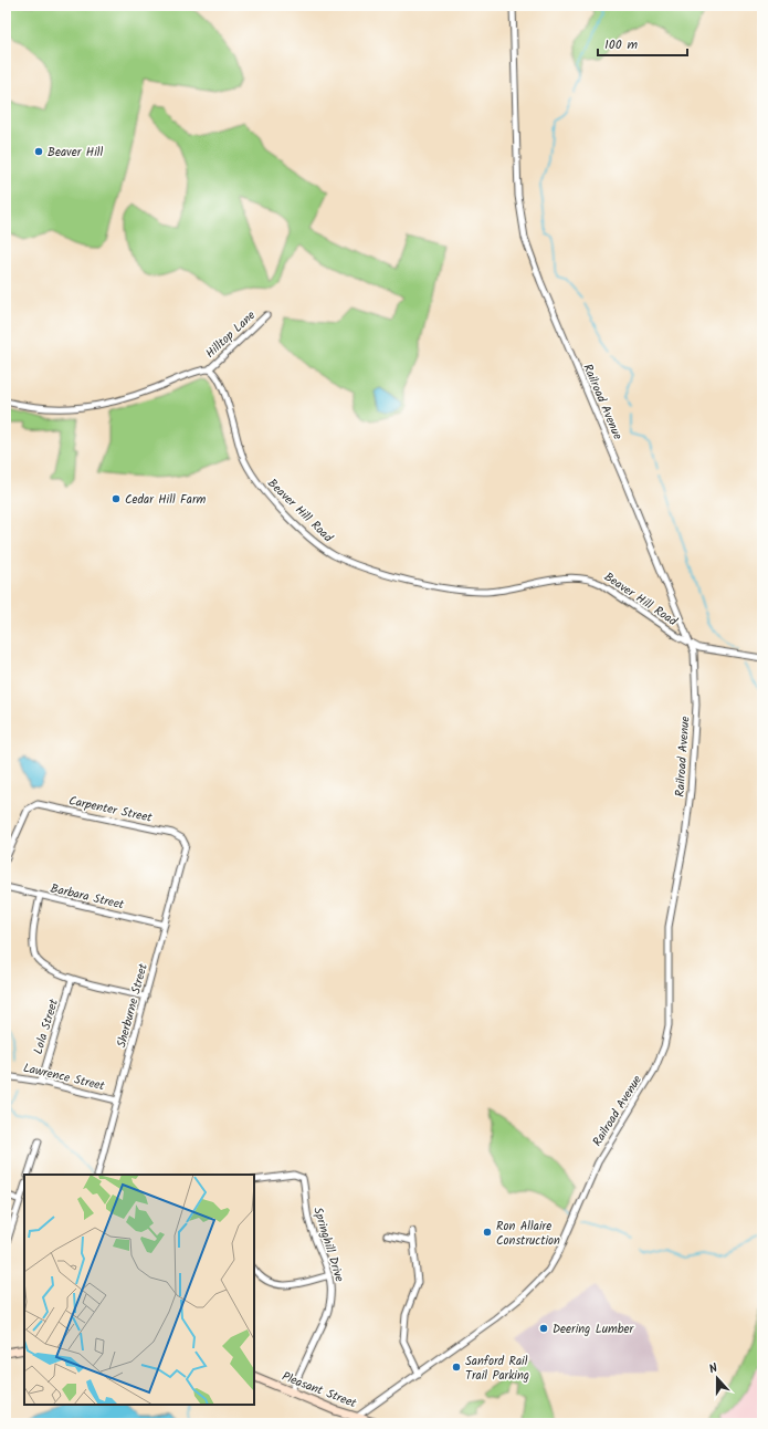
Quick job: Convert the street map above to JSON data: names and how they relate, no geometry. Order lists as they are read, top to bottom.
{
  "streets": {
    "main road": ["Pleasant Street"],
    "street": [
      "Hilltop Lane",
      "Railroad Avenue",
      "Beaver Hill Road",
      "Carpenter Street",
      "Barbara Street",
      "Sherburne Street",
      "Lola Street",
      "Lawrence Street",
      "Springhill Drive"
    ]
  },
  "crossings": [
    ["Hilltop Lane", "Beaver Hill Road"],
    ["Railroad Avenue", "Beaver Hill Road"],
    ["Railroad Avenue", "Pleasant Street"],
    ["Carpenter Street", "Sherburne Street"],
    ["Barbara Street", "Sherburne Street"],
    ["Sherburne Street", "Lawrence Street"],
    ["Lola Street", "Lawrence Street"],
    ["Springhill Drive", "Pleasant Street"]
  ],
  "places": [
    "Beaver Hill",
    "Cedar Hill Farm",
    "Ron Allaire Construction",
    "Deering Lumber",
    "Sanford Rail Trail Parking"
  ],
  "scale_bar": "100 m",
  "north": "top"
}
